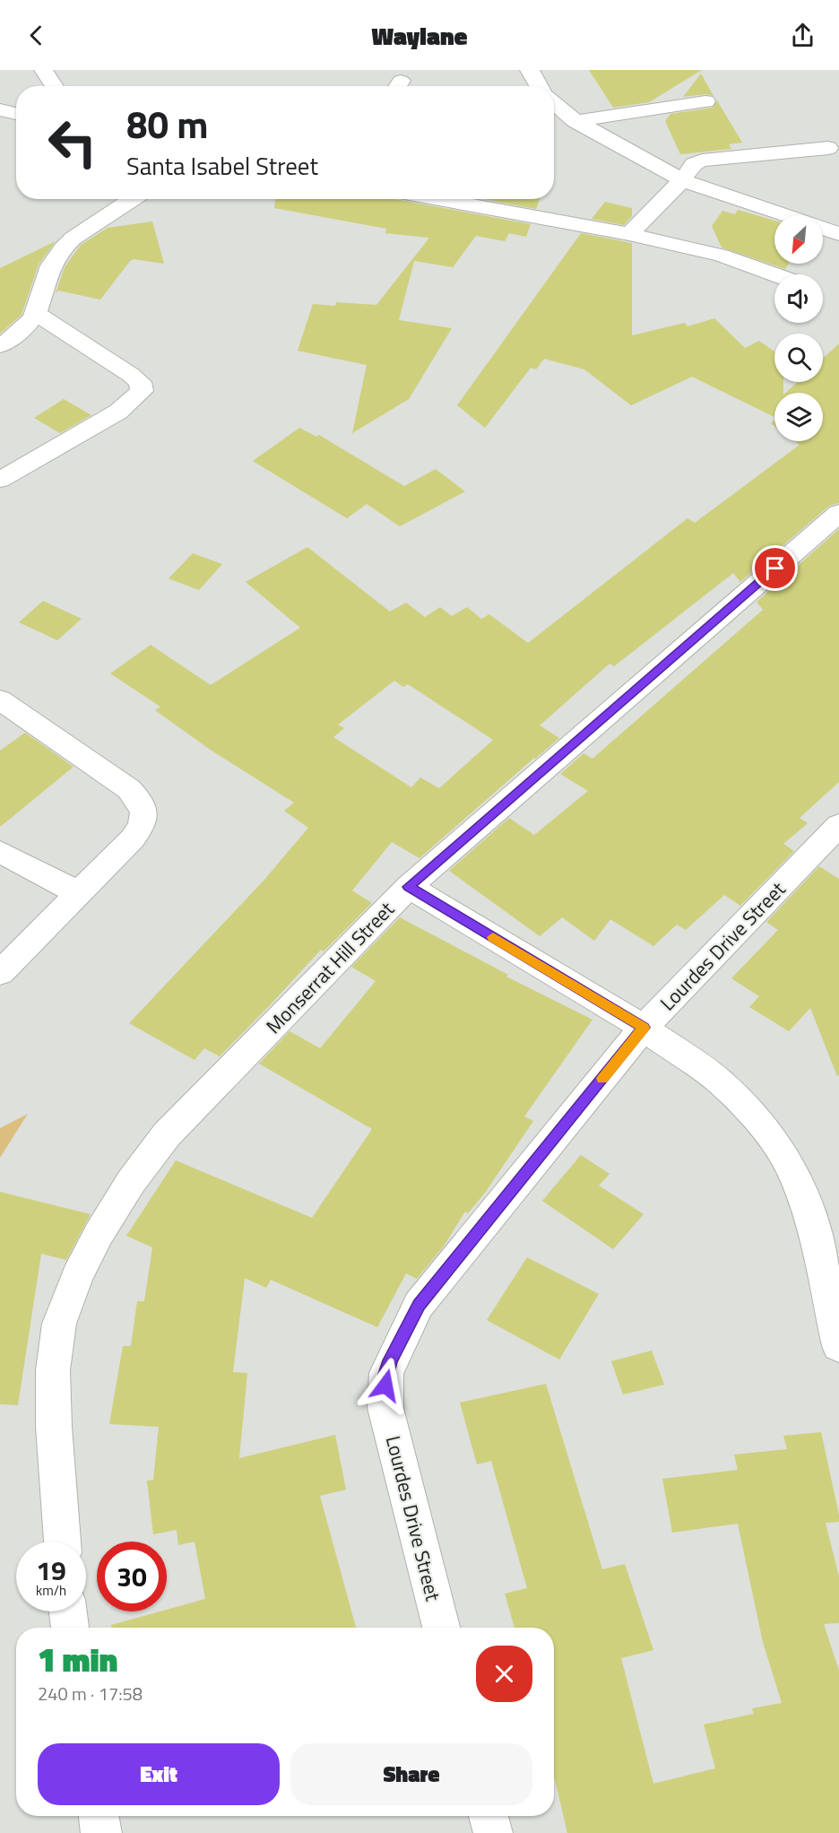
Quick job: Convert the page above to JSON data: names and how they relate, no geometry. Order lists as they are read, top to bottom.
{
  "streets": {
    "street": ["Lourdes Drive Street", "Monserrat Hill Street"]
  },
  "north": "bottom left",
  "page": {
    "header": "Waylane",
    "turn": ["80 m", "Santa Isabel Street"],
    "speed": "19 km/h",
    "limit": "30",
    "heading": ["1 min", "240 m · 17:58"],
    "buttons": ["Exit", "Share"]
  }
}
